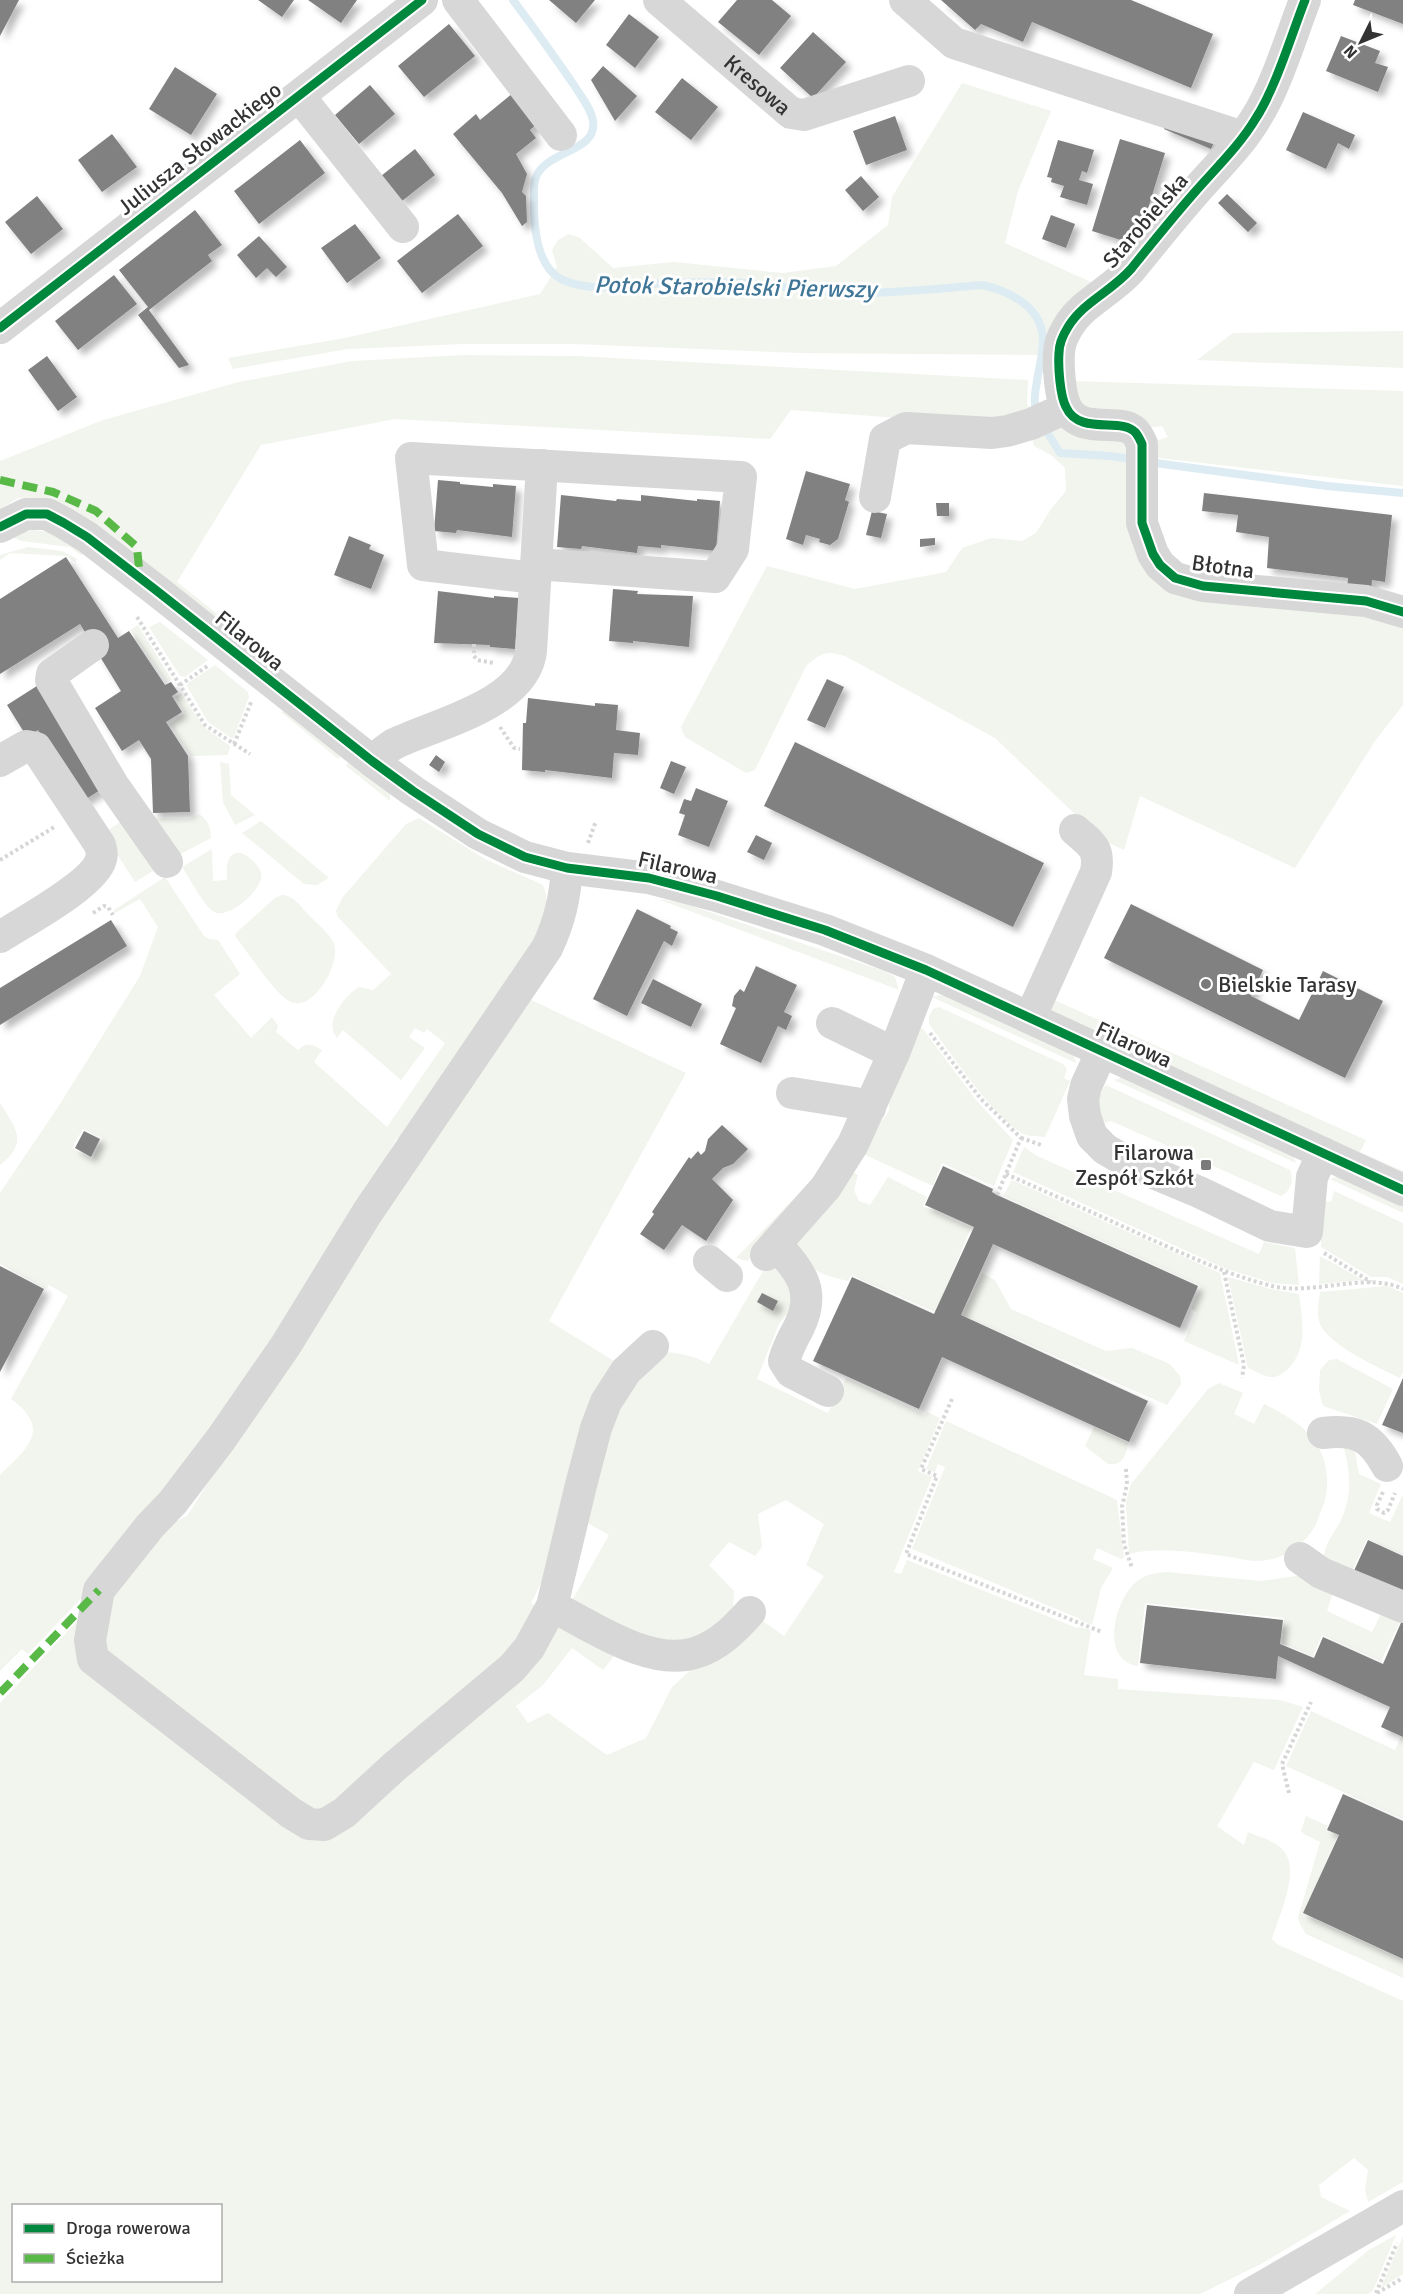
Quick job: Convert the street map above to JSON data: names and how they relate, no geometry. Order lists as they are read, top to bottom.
{
  "streets": {
    "street": [
      "Kresowa",
      "Juliusza Słowackiego",
      "Starobielska",
      "Błotna",
      "Filarowa"
    ]
  },
  "crossings": [
    ["Starobielska", "Błotna"]
  ],
  "water": ["Potok Starobielski Pierwszy"],
  "places": {
    "other": ["Bielskie Tarasy"],
    "transit": ["Filarowa Zespół Szkół"]
  },
  "legend": ["Droga rowerowa", "Ścieżka"],
  "north": "bottom left"
}
